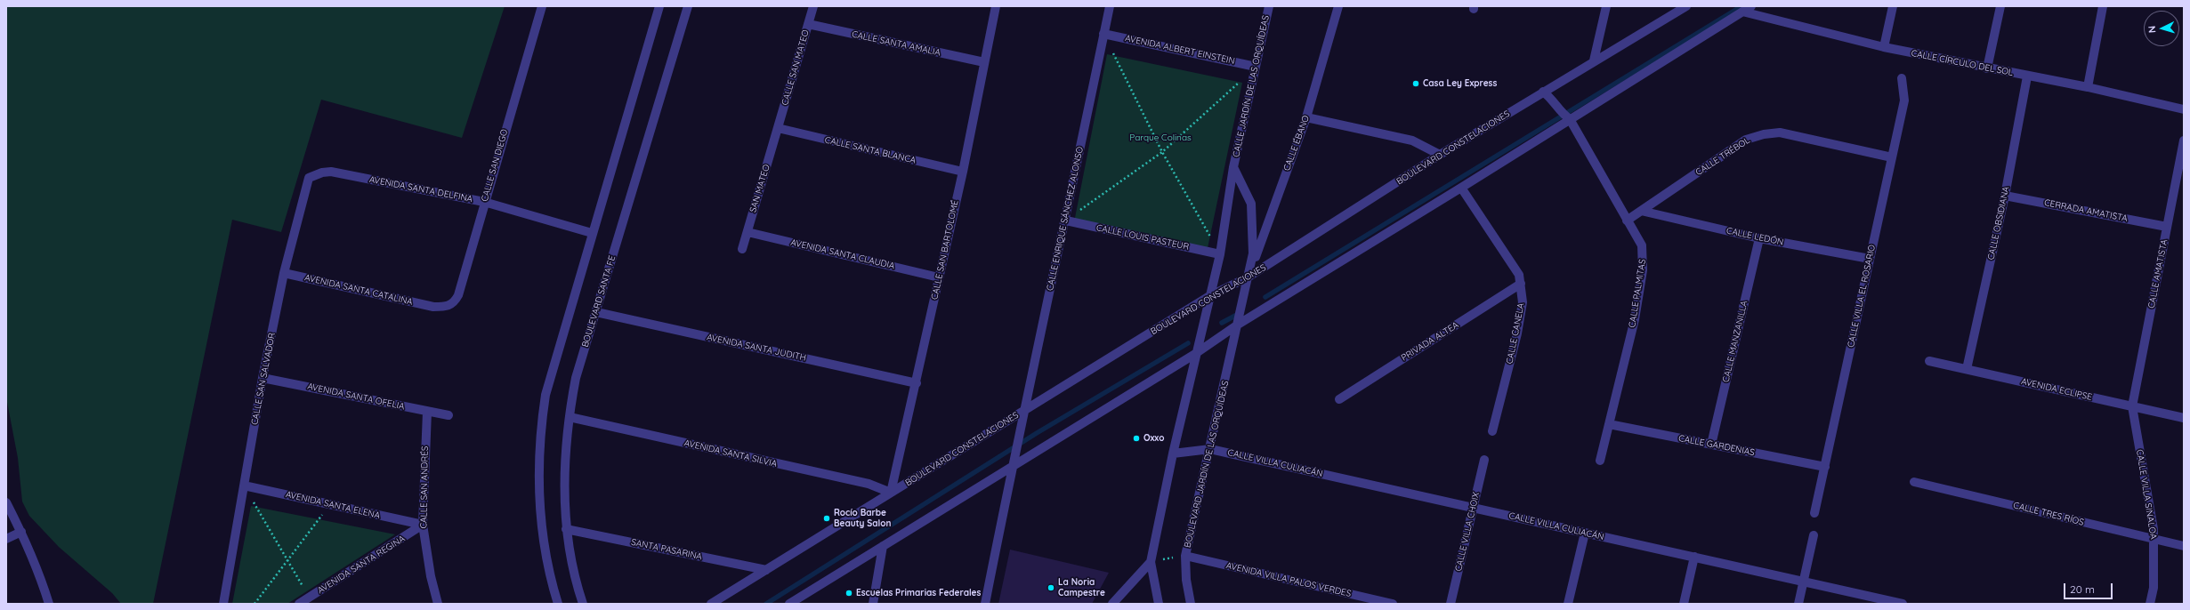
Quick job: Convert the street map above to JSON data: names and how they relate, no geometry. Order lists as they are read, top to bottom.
{
  "streets": {
    "street": [
      "CALLE SANTA AMALIA",
      "AVENIDA ALBERT EINSTEIN",
      "CALLE CÍRCULO DEL SOL",
      "CALLE SAN MATEO",
      "CALLE JARDÍN DE LAS ORQUÍDEAS",
      "CALLE ÉBANO",
      "BOULEVARD CONSTELACIONES",
      "CALLE SANTA BLANCA",
      "CALLE TRÉBOL",
      "CALLE SAN DIEGO",
      "SAN MATEO",
      "AVENIDA SANTA DELFINA",
      "CERRADA AMATISTA",
      "CALLE ENRIQUE SÁNCHEZ ALONSO",
      "CALLE OBSIDIANA",
      "CALLE LEDÓN",
      "CALLE LOUIS PASTEUR",
      "CALLE SAN BARTOLOMÉ",
      "AVENIDA SANTA CLAUDIA",
      "CALLE AMATISTA",
      "AVENIDA SANTA CATALINA",
      "CALLE PALMITAS",
      "CALLE VILLA EL ROSARIO",
      "BOULEVARD SANTA FE",
      "CALLE CANELA",
      "PRIVADA ALTEA",
      "CALLE MANZANILLA",
      "AVENIDA SANTA JUDITH",
      "CALLE SAN SALVADOR",
      "AVENIDA ECLIPSE",
      "AVENIDA SANTA OFELIA",
      "CALLE GARDENIAS",
      "AVENIDA SANTA SILVIA",
      "CALLE VILLA CULIACÁN",
      "BOULEVARD JARDÍN DE LAS ORQUÍDEAS",
      "CALLE SAN ANDRÉS",
      "CALLE VILLA SINALOA",
      "AVENIDA SANTA ELENA",
      "CALLE TRES RÍOS",
      "CALLE VILLA CHOIX",
      "SANTA PASARINA",
      "AVENIDA SANTA REGINA",
      "AVENIDA VILLA PALOS VERDES"
    ]
  },
  "crossings": [
    ["CALLE SANTA AMALIA", "CALLE SAN MATEO"],
    ["CALLE SANTA AMALIA", "CALLE SAN BARTOLOMÉ"],
    ["AVENIDA ALBERT EINSTEIN", "CALLE JARDÍN DE LAS ORQUÍDEAS"],
    ["AVENIDA ALBERT EINSTEIN", "CALLE ENRIQUE SÁNCHEZ ALONSO"],
    ["CALLE CÍRCULO DEL SOL", "CALLE OBSIDIANA"],
    ["CALLE SAN MATEO", "CALLE SANTA BLANCA"],
    ["CALLE SAN MATEO", "SAN MATEO"],
    ["CALLE JARDÍN DE LAS ORQUÍDEAS", "CALLE ÉBANO"],
    ["CALLE JARDÍN DE LAS ORQUÍDEAS", "BOULEVARD CONSTELACIONES"],
    ["CALLE JARDÍN DE LAS ORQUÍDEAS", "CALLE LOUIS PASTEUR"],
    ["CALLE JARDÍN DE LAS ORQUÍDEAS", "BOULEVARD JARDÍN DE LAS ORQUÍDEAS"],
    ["CALLE ÉBANO", "BOULEVARD CONSTELACIONES"],
    ["CALLE ÉBANO", "BOULEVARD JARDÍN DE LAS ORQUÍDEAS"],
    ["BOULEVARD CONSTELACIONES", "CALLE ENRIQUE SÁNCHEZ ALONSO"],
    ["BOULEVARD CONSTELACIONES", "CALLE SAN BARTOLOMÉ"],
    ["BOULEVARD CONSTELACIONES", "CALLE PALMITAS"],
    ["BOULEVARD CONSTELACIONES", "AVENIDA SANTA SILVIA"],
    ["BOULEVARD CONSTELACIONES", "BOULEVARD JARDÍN DE LAS ORQUÍDEAS"],
    ["BOULEVARD CONSTELACIONES", "SANTA PASARINA"],
    ["CALLE SANTA BLANCA", "SAN MATEO"],
    ["CALLE SANTA BLANCA", "CALLE SAN BARTOLOMÉ"],
    ["CALLE TRÉBOL", "CALLE LEDÓN"],
    ["CALLE TRÉBOL", "CALLE PALMITAS"],
    ["CALLE TRÉBOL", "CALLE VILLA EL ROSARIO"],
    ["CALLE SAN DIEGO", "AVENIDA SANTA DELFINA"],
    ["CALLE SAN DIEGO", "AVENIDA SANTA CATALINA"],
    ["SAN MATEO", "AVENIDA SANTA CLAUDIA"],
    ["AVENIDA SANTA DELFINA", "CALLE SAN SALVADOR"],
    ["CERRADA AMATISTA", "CALLE OBSIDIANA"],
    ["CERRADA AMATISTA", "CALLE AMATISTA"],
    ["CALLE ENRIQUE SÁNCHEZ ALONSO", "CALLE LOUIS PASTEUR"],
    ["CALLE OBSIDIANA", "AVENIDA ECLIPSE"],
    ["CALLE LEDÓN", "CALLE VILLA EL ROSARIO"],
    ["CALLE LEDÓN", "CALLE MANZANILLA"],
    ["CALLE SAN BARTOLOMÉ", "AVENIDA SANTA CLAUDIA"],
    ["CALLE SAN BARTOLOMÉ", "AVENIDA SANTA JUDITH"],
    ["CALLE SAN BARTOLOMÉ", "AVENIDA SANTA SILVIA"],
    ["CALLE AMATISTA", "AVENIDA ECLIPSE"],
    ["CALLE AMATISTA", "CALLE VILLA SINALOA"],
    ["AVENIDA SANTA CATALINA", "CALLE SAN SALVADOR"],
    ["CALLE PALMITAS", "CALLE GARDENIAS"],
    ["CALLE VILLA EL ROSARIO", "CALLE GARDENIAS"],
    ["BOULEVARD SANTA FE", "AVENIDA SANTA JUDITH"],
    ["BOULEVARD SANTA FE", "AVENIDA SANTA SILVIA"],
    ["BOULEVARD SANTA FE", "SANTA PASARINA"],
    ["CALLE CANELA", "PRIVADA ALTEA"],
    ["CALLE MANZANILLA", "CALLE GARDENIAS"],
    ["CALLE SAN SALVADOR", "AVENIDA SANTA OFELIA"],
    ["CALLE SAN SALVADOR", "AVENIDA SANTA ELENA"],
    ["AVENIDA ECLIPSE", "CALLE VILLA SINALOA"],
    ["AVENIDA SANTA OFELIA", "CALLE SAN ANDRÉS"],
    ["CALLE VILLA CULIACÁN", "BOULEVARD JARDÍN DE LAS ORQUÍDEAS"],
    ["CALLE VILLA CULIACÁN", "CALLE VILLA CHOIX"],
    ["BOULEVARD JARDÍN DE LAS ORQUÍDEAS", "AVENIDA VILLA PALOS VERDES"],
    ["CALLE SAN ANDRÉS", "AVENIDA SANTA ELENA"],
    ["CALLE SAN ANDRÉS", "AVENIDA SANTA REGINA"],
    ["CALLE VILLA SINALOA", "CALLE TRES RÍOS"],
    ["AVENIDA SANTA ELENA", "AVENIDA SANTA REGINA"]
  ],
  "parks": ["Parque Colinas"],
  "places": [
    "Casa Ley Express",
    "Oxxo",
    "Rocío Barbe Beauty Salon",
    "La Noria Campestre",
    "Escuelas Primarias Federales"
  ],
  "scale_bar": "20 m",
  "north": "left"
}
